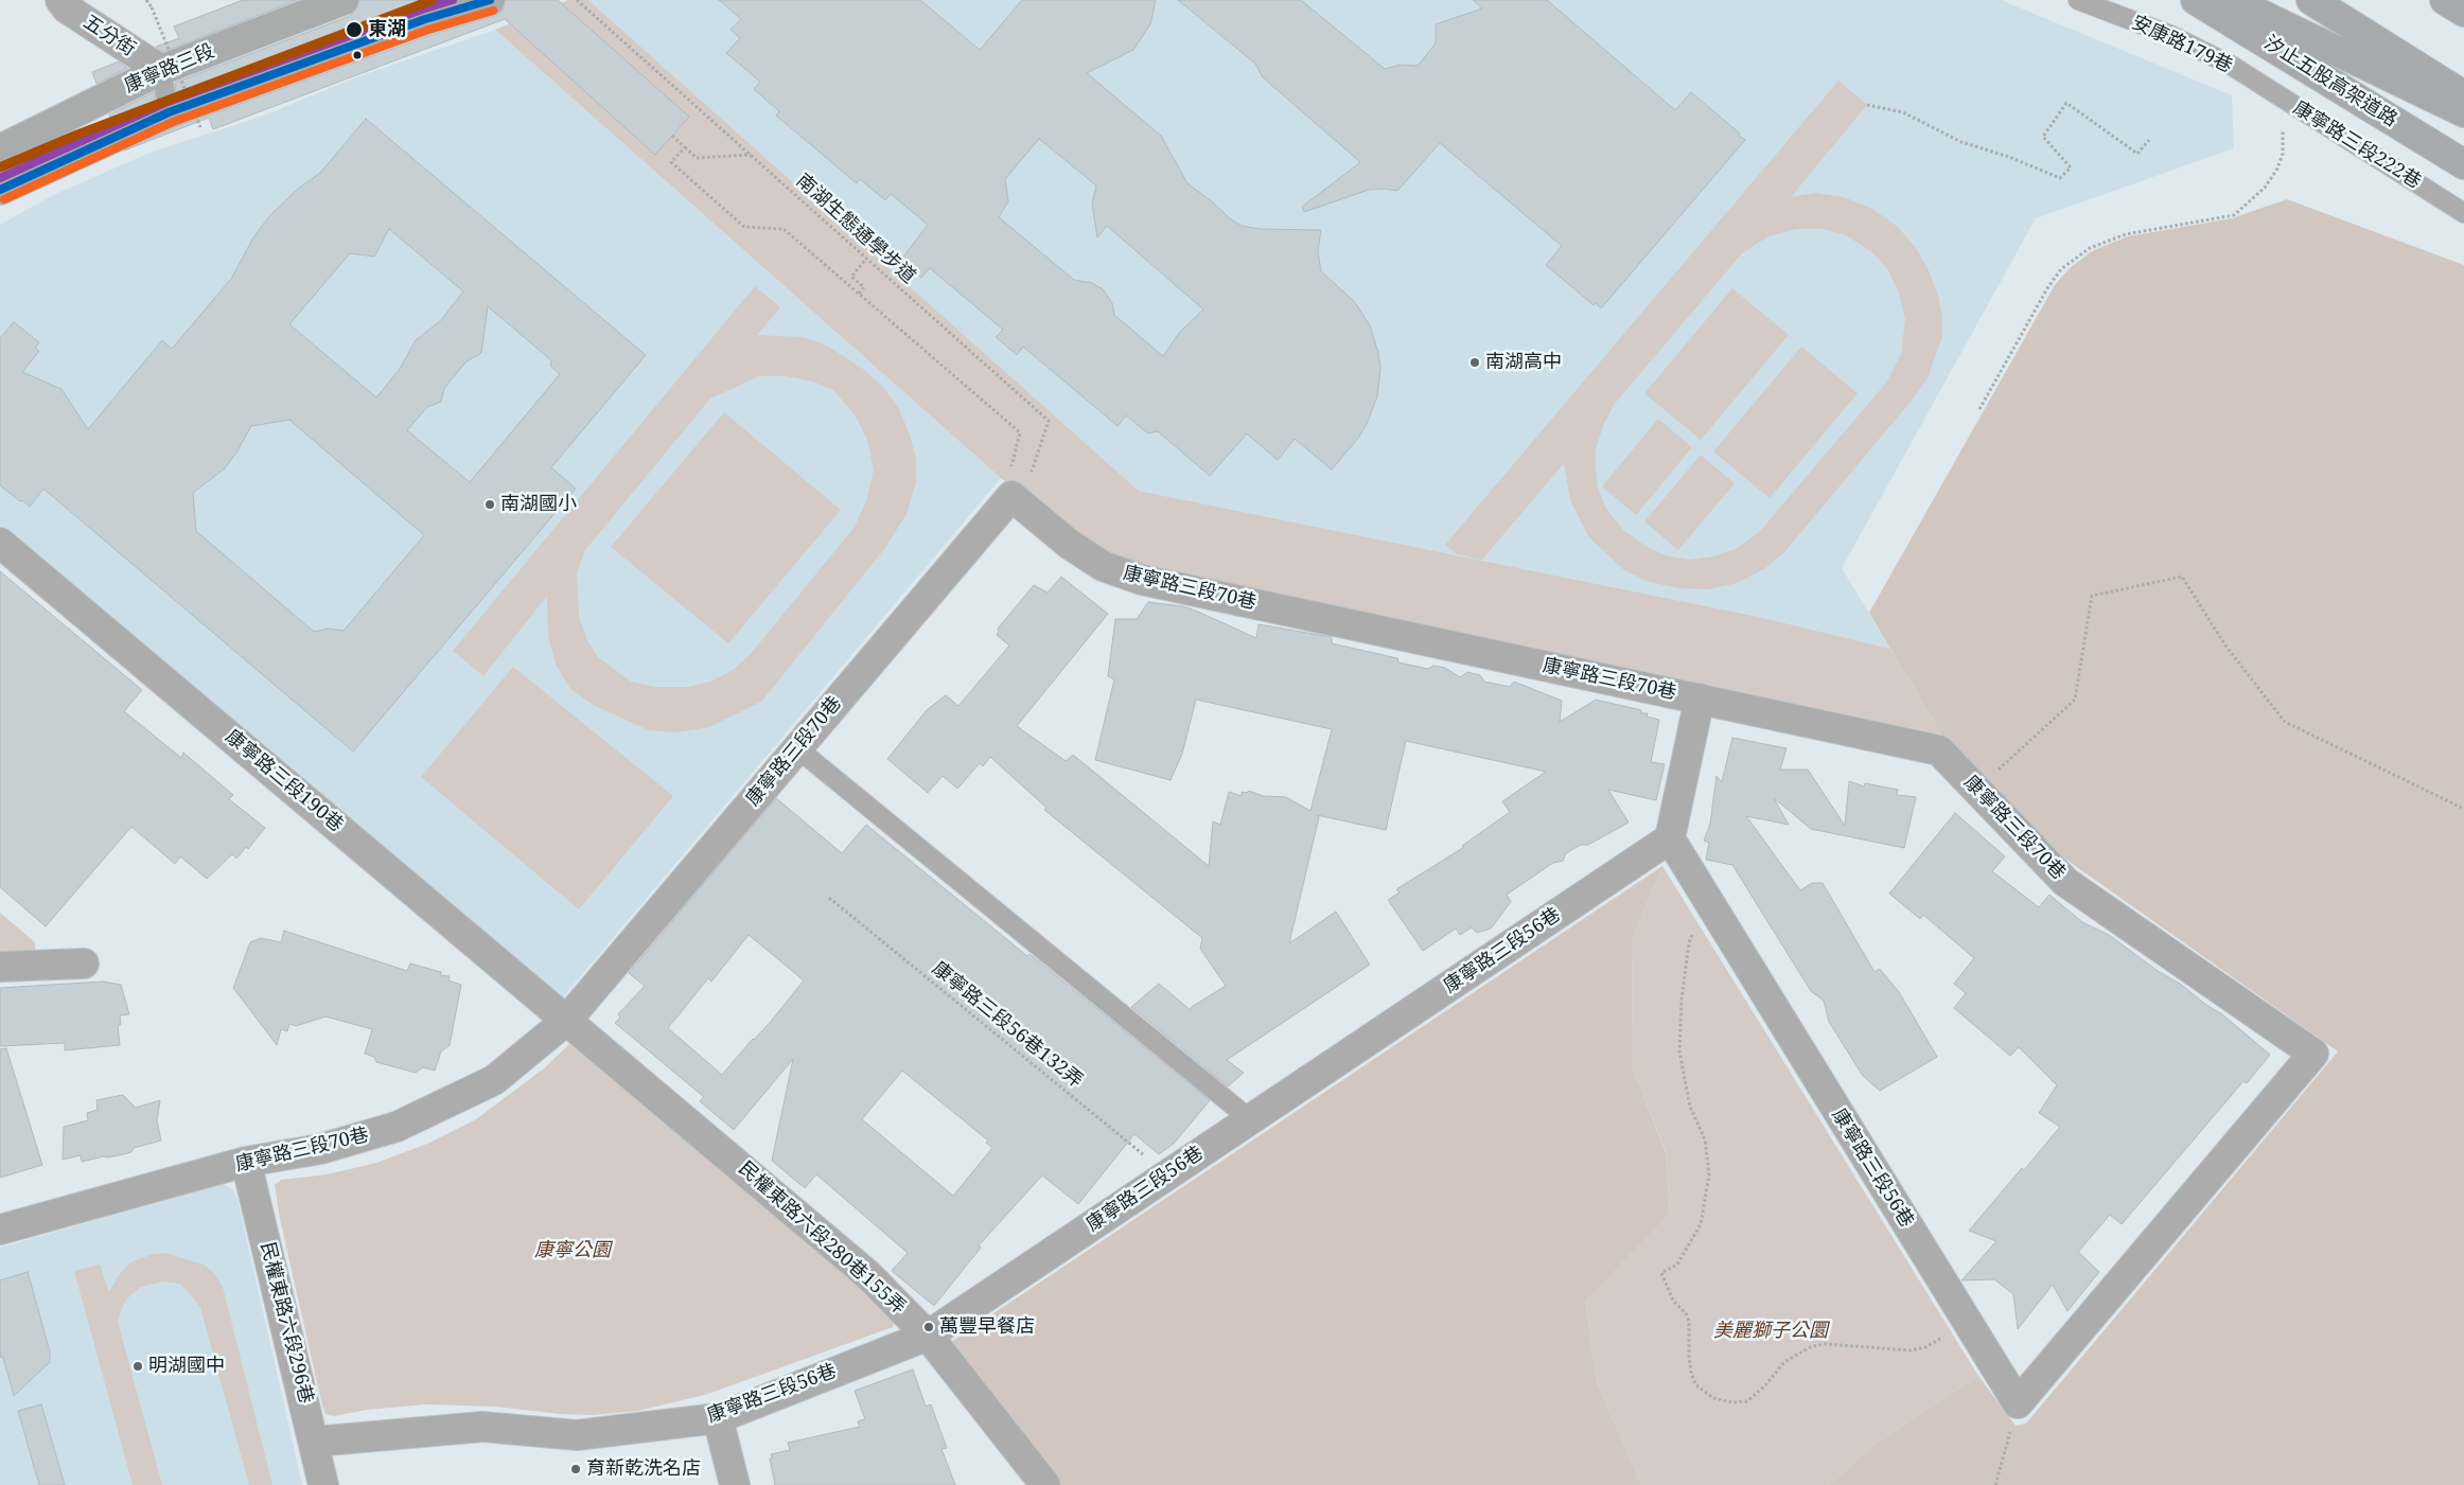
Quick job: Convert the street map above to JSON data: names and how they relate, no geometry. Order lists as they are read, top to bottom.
{
  "streets": {
    "highway": ["汐止五股高架道路"],
    "main road": ["康寧路三段"],
    "street": [
      "五分街",
      "康寧路三段70巷",
      "康寧路三段190巷",
      "康寧路三段56巷",
      "民權東路六段280巷155弄",
      "民權東路六段296巷"
    ],
    "lane": ["安康路179巷", "康寧路三段222巷"],
    "path": ["南湖生態通學步道", "康寧路三段56巷132弄"]
  },
  "crossings": [
    ["五分街", "康寧路三段"],
    ["安康路179巷", "康寧路三段222巷"],
    ["南湖生態通學步道", "康寧路三段70巷"],
    ["康寧路三段70巷", "康寧路三段190巷"],
    ["康寧路三段70巷", "康寧路三段56巷"],
    ["康寧路三段70巷", "民權東路六段280巷155弄"],
    ["康寧路三段70巷", "民權東路六段296巷"],
    ["康寧路三段190巷", "民權東路六段280巷155弄"],
    ["康寧路三段56巷", "康寧路三段56巷132弄"],
    ["康寧路三段56巷", "民權東路六段280巷155弄"],
    ["康寧路三段56巷", "民權東路六段296巷"]
  ],
  "parks": ["康寧公園", "美麗獅子公圜"],
  "places": [
    "東湖",
    "南湖高中",
    "南湖國小",
    "萬豐早餐店",
    "明湖國中",
    "育新乾洗名店"
  ]
}
